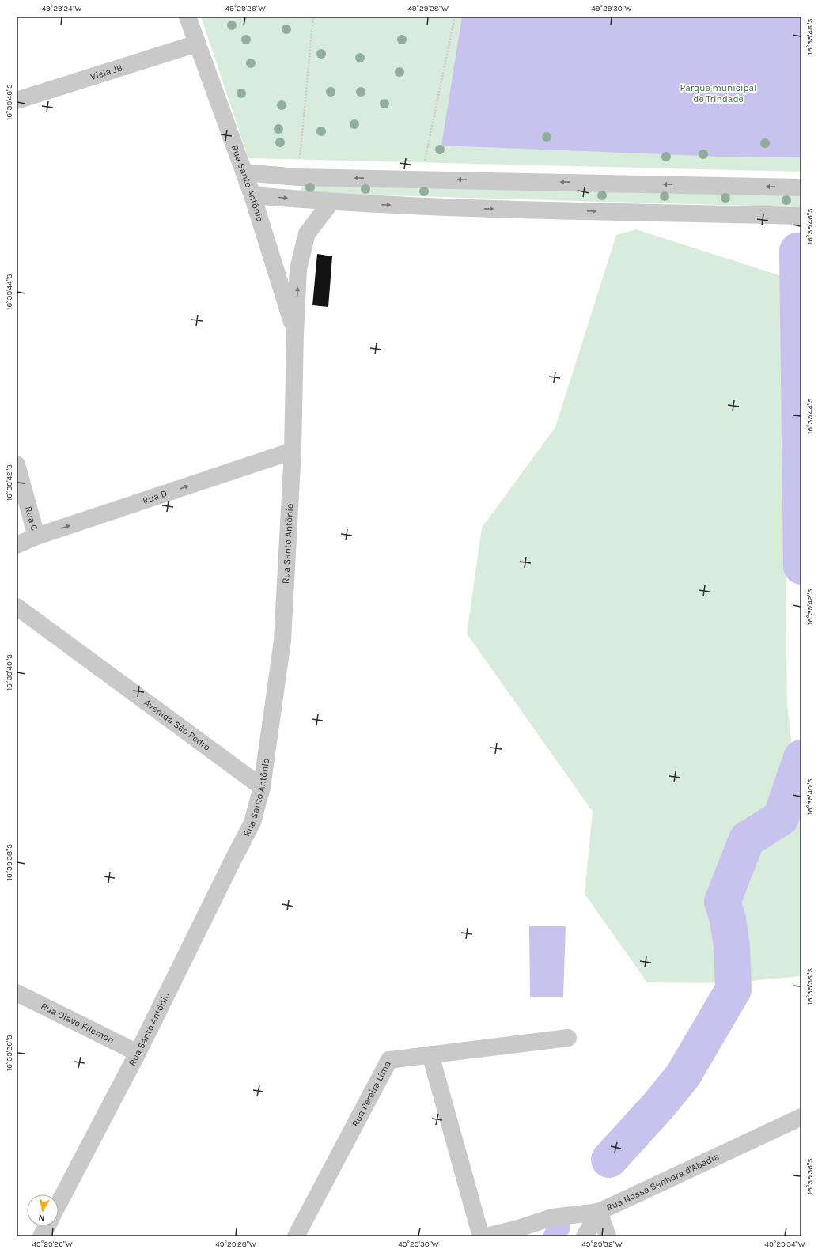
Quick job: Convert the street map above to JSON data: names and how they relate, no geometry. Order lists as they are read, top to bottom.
{
  "streets": {
    "street": [
      "Viela JB",
      "Rua Santo Antônio",
      "Rua D",
      "Rua C",
      "Avenida São Pedro",
      "Rua Olavo Filemon",
      "Rua Pereira Lima",
      "Rua Nossa Senhora d'Abadia"
    ]
  },
  "crossings": [
    ["Viela JB", "Rua Santo Antônio"],
    ["Rua Santo Antônio", "Rua D"],
    ["Rua Santo Antônio", "Avenida São Pedro"],
    ["Rua Santo Antônio", "Rua Olavo Filemon"],
    ["Rua D", "Rua C"]
  ],
  "one_way": ["Rua D"],
  "parks": ["Parque municipal de Trindade"],
  "north": "bottom",
  "coordinates": [
    "49°29'24\"W",
    "49°29'26\"W",
    "49°29'28\"W",
    "49°29'30\"W",
    "16°39'48\"S",
    "16°39'46\"S",
    "16°39'44\"S",
    "16°39'42\"S",
    "16°39'40\"S",
    "16°39'38\"S",
    "16°39'36\"S",
    "49°29'32\"W",
    "49°29'34\"W"
  ]
}
